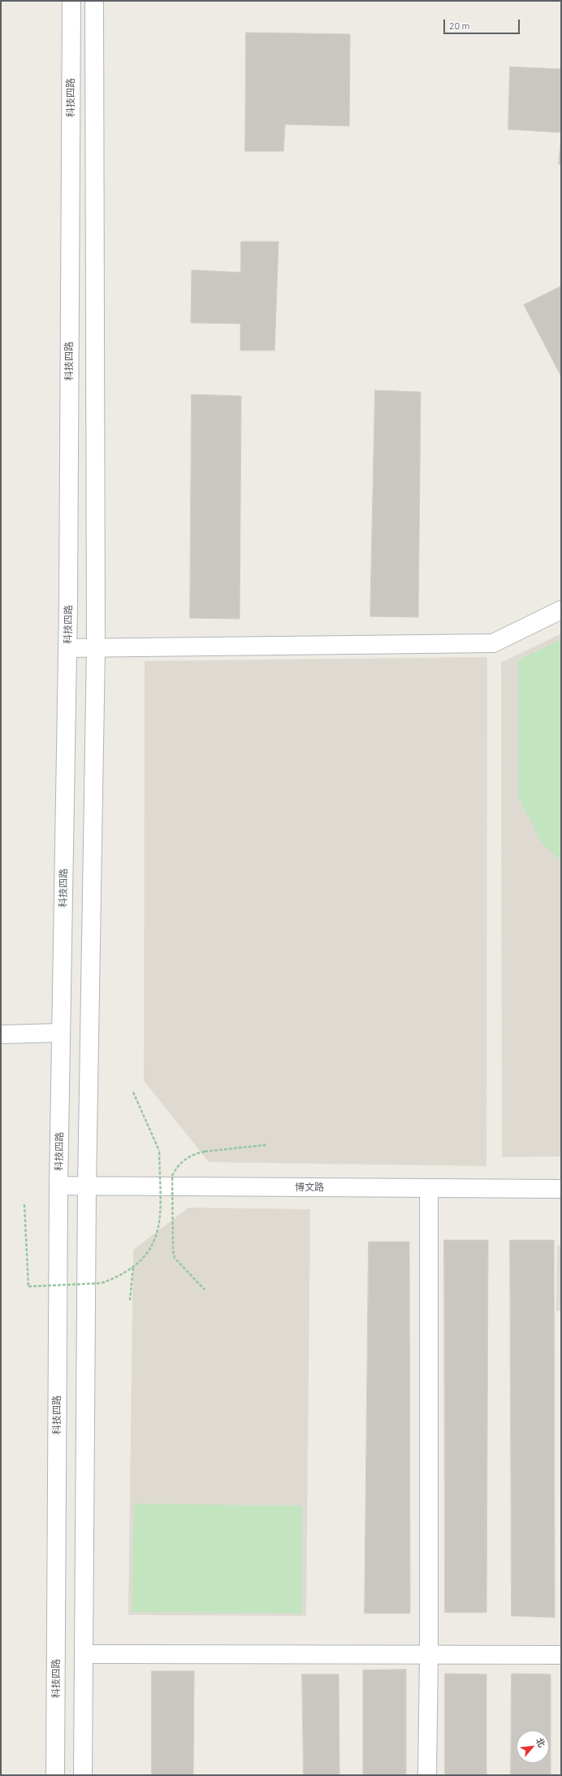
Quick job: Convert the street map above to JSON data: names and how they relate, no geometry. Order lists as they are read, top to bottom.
{
  "streets": {
    "street": ["科技四路", "博文路"]
  },
  "crossings": [
    ["科技四路", "博文路"]
  ],
  "scale_bar": "20 m",
  "north": "top right"
}
